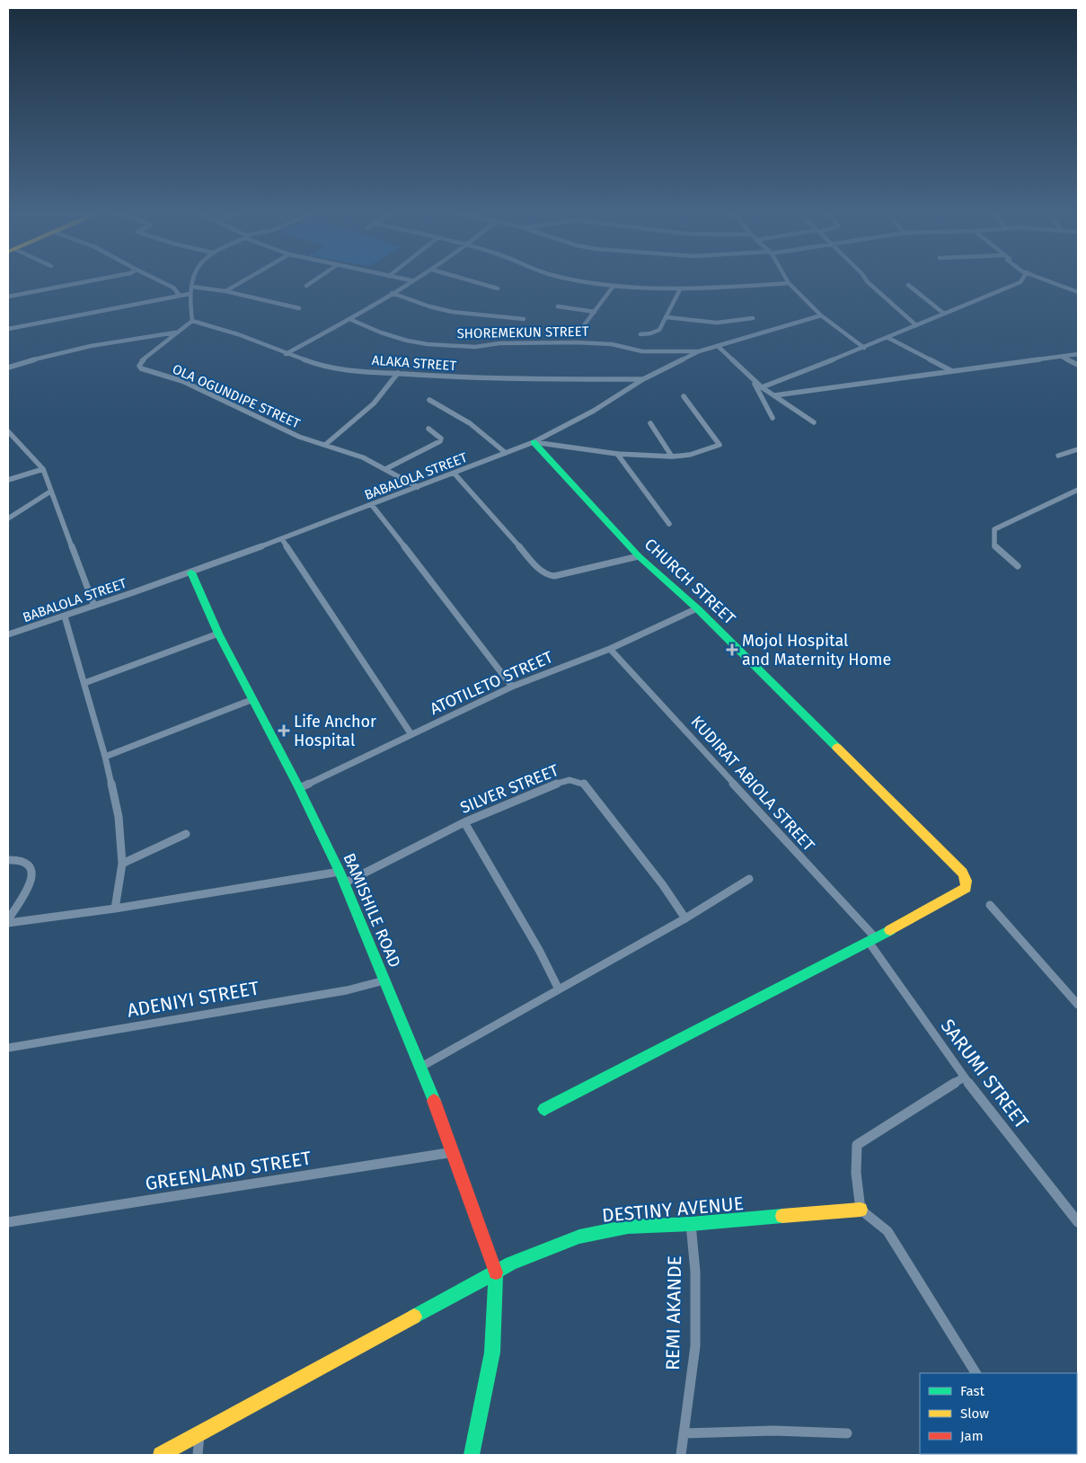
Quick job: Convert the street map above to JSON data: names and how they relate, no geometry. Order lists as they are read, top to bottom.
{
  "streets": {
    "street": [
      "SHOREMEKUN STREET",
      "ALAKA STREET",
      "OLA OGUNDIPE STREET",
      "BABALOLA STREET",
      "CHURCH STREET",
      "ATOTILETO STREET",
      "KUDIRAT ABIOLA STREET",
      "SILVER STREET",
      "BAMISHILE ROAD",
      "ADENIYI STREET",
      "SARUMI STREET",
      "GREENLAND STREET",
      "DESTINY AVENUE",
      "REMI AKANDE"
    ]
  },
  "crossings": [
    ["SHOREMEKUN STREET", "BABALOLA STREET"],
    ["ALAKA STREET", "OLA OGUNDIPE STREET"],
    ["ALAKA STREET", "BABALOLA STREET"],
    ["OLA OGUNDIPE STREET", "BABALOLA STREET"],
    ["BABALOLA STREET", "CHURCH STREET"],
    ["BABALOLA STREET", "BAMISHILE ROAD"],
    ["CHURCH STREET", "ATOTILETO STREET"],
    ["CHURCH STREET", "KUDIRAT ABIOLA STREET"],
    ["CHURCH STREET", "SARUMI STREET"],
    ["ATOTILETO STREET", "KUDIRAT ABIOLA STREET"],
    ["ATOTILETO STREET", "BAMISHILE ROAD"],
    ["KUDIRAT ABIOLA STREET", "SARUMI STREET"],
    ["SILVER STREET", "BAMISHILE ROAD"],
    ["BAMISHILE ROAD", "ADENIYI STREET"],
    ["BAMISHILE ROAD", "GREENLAND STREET"],
    ["BAMISHILE ROAD", "DESTINY AVENUE"],
    ["DESTINY AVENUE", "REMI AKANDE"]
  ],
  "places": {
    "health": ["Mojol Hospital and Maternity Home", "Life Anchor Hospital"]
  },
  "legend": ["Fast", "Slow", "Jam"]
}
